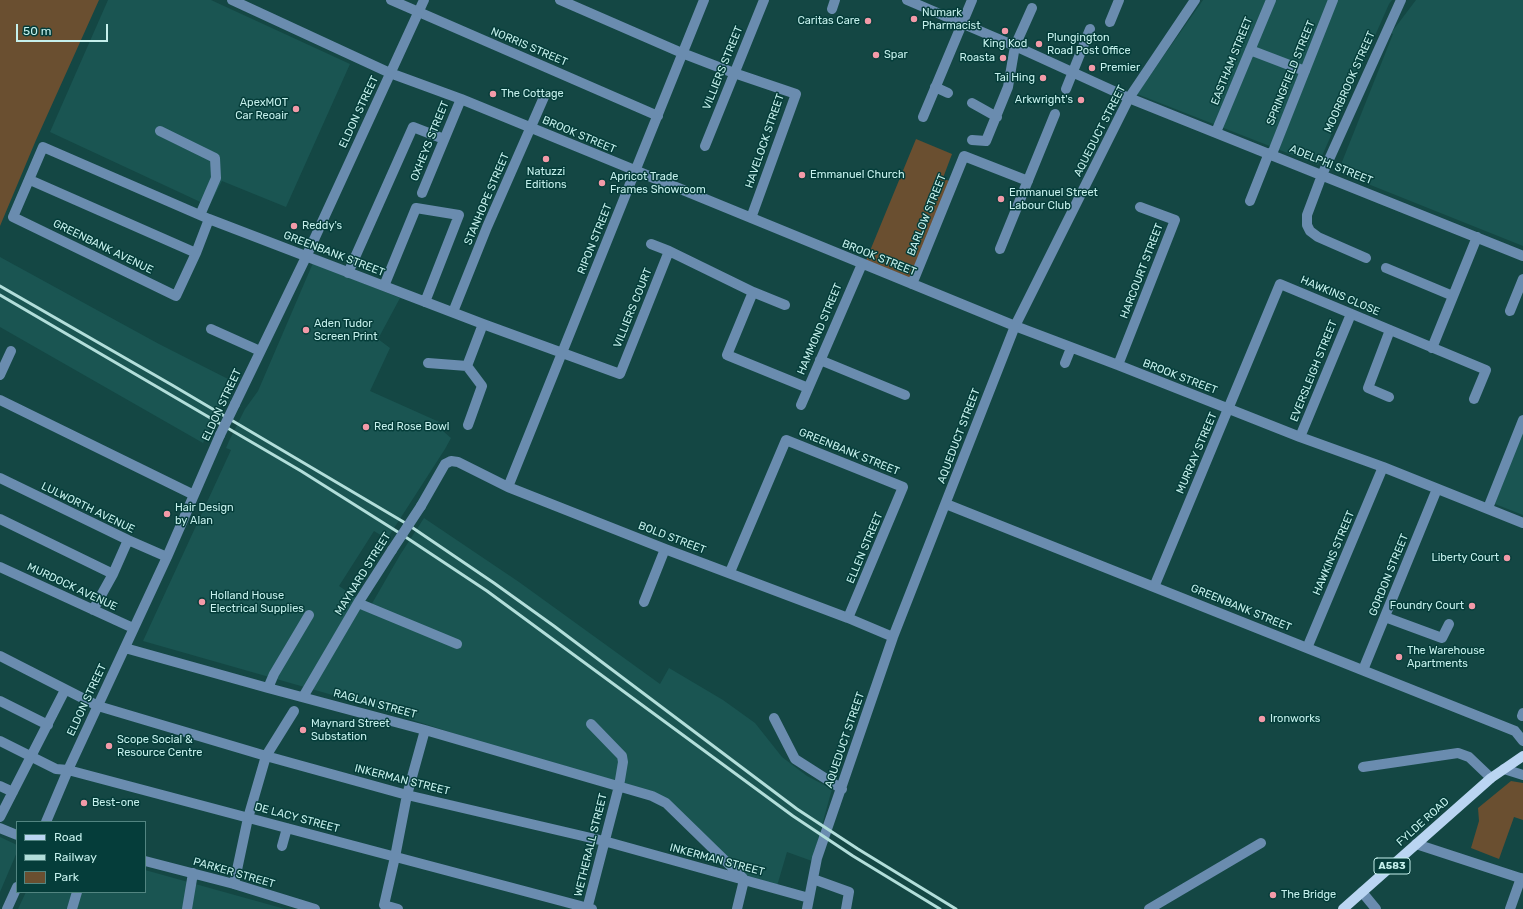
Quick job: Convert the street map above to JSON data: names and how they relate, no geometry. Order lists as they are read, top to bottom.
{
  "streets": {
    "main road": ["FYLDE ROAD", "A583"],
    "street": [
      "NORRIS STREET",
      "EASTHAM STREET",
      "VILLIERS STREET",
      "SPRINGFIELD STREET",
      "MOORBROOK STREET",
      "ELDON STREET",
      "AQUEDUCT STREET",
      "BROOK STREET",
      "OXHEYS STREET",
      "HAVELOCK STREET",
      "ADELPHI STREET",
      "STANHOPE STREET",
      "BARLOW STREET",
      "RIPON STREET",
      "GREENBANK AVENUE",
      "GREENBANK STREET",
      "HARCOURT STREET",
      "HAWKINS CLOSE",
      "VILLIERS COURT",
      "HAMMOND STREET",
      "EVERSLEIGH STREET",
      "MURRAY STREET",
      "LULWORTH AVENUE",
      "BOLD STREET",
      "ELLEN STREET",
      "HAWKINS STREET",
      "MAYNARD STREET",
      "GORDON STREET",
      "MURDOCK AVENUE",
      "RAGLAN STREET",
      "INKERMAN STREET",
      "DE LACY STREET",
      "WETHERALL STREET",
      "PARKER STREET"
    ]
  },
  "crossings": [
    ["NORRIS STREET", "ELDON STREET"],
    ["NORRIS STREET", "RIPON STREET"],
    ["EASTHAM STREET", "ADELPHI STREET"],
    ["VILLIERS STREET", "HAVELOCK STREET"],
    ["SPRINGFIELD STREET", "ADELPHI STREET"],
    ["MOORBROOK STREET", "ADELPHI STREET"],
    ["ELDON STREET", "BROOK STREET"],
    ["ELDON STREET", "GREENBANK STREET"],
    ["ELDON STREET", "LULWORTH AVENUE"],
    ["ELDON STREET", "MURDOCK AVENUE"],
    ["ELDON STREET", "RAGLAN STREET"],
    ["ELDON STREET", "INKERMAN STREET"],
    ["ELDON STREET", "DE LACY STREET"],
    ["AQUEDUCT STREET", "BROOK STREET"],
    ["AQUEDUCT STREET", "ADELPHI STREET"],
    ["AQUEDUCT STREET", "GREENBANK STREET"],
    ["AQUEDUCT STREET", "BOLD STREET"],
    ["AQUEDUCT STREET", "INKERMAN STREET"],
    ["BROOK STREET", "OXHEYS STREET"],
    ["BROOK STREET", "HAVELOCK STREET"],
    ["BROOK STREET", "STANHOPE STREET"],
    ["BROOK STREET", "BARLOW STREET"],
    ["BROOK STREET", "RIPON STREET"],
    ["BROOK STREET", "HARCOURT STREET"],
    ["BROOK STREET", "HAMMOND STREET"],
    ["BROOK STREET", "EVERSLEIGH STREET"],
    ["BROOK STREET", "MURRAY STREET"],
    ["BROOK STREET", "HAWKINS STREET"],
    ["BROOK STREET", "GORDON STREET"],
    ["HAVELOCK STREET", "RIPON STREET"],
    ["STANHOPE STREET", "GREENBANK STREET"],
    ["RIPON STREET", "GREENBANK STREET"],
    ["RIPON STREET", "BOLD STREET"],
    ["GREENBANK AVENUE", "GREENBANK STREET"],
    ["GREENBANK STREET", "VILLIERS COURT"],
    ["GREENBANK STREET", "MURRAY STREET"],
    ["GREENBANK STREET", "BOLD STREET"],
    ["GREENBANK STREET", "ELLEN STREET"],
    ["GREENBANK STREET", "HAWKINS STREET"],
    ["GREENBANK STREET", "GORDON STREET"],
    ["HAWKINS CLOSE", "EVERSLEIGH STREET"],
    ["HAWKINS CLOSE", "MURRAY STREET"],
    ["BOLD STREET", "ELLEN STREET"],
    ["BOLD STREET", "MAYNARD STREET"],
    ["MAYNARD STREET", "RAGLAN STREET"],
    ["RAGLAN STREET", "INKERMAN STREET"],
    ["RAGLAN STREET", "WETHERALL STREET"],
    ["INKERMAN STREET", "WETHERALL STREET"],
    ["DE LACY STREET", "WETHERALL STREET"]
  ],
  "places": [
    "Numark Pharmacist",
    "Caritas Care",
    "King Kod",
    "Plungington Road Post Office",
    "Spar",
    "Roasta",
    "Premier",
    "Tai Hing",
    "The Cottage",
    "Arkwright's",
    "ApexMOT Car Reoair",
    "Natuzzi Editions",
    "Emmanuel Church",
    "Apricot Trade Frames Showroom",
    "Emmanuel Street Labour Club",
    "Reddy's",
    "Aden Tudor Screen Print",
    "Red Rose Bowl",
    "Hair Design by Alan",
    "Liberty Court",
    "Holland House Electrical Supplies",
    "Foundry Court",
    "The Warehouse Apartments",
    "Ironworks",
    "Maynard Street Substation",
    "Scope Social & Resource Centre",
    "Best-one",
    "The Bridge"
  ],
  "legend": ["Road", "Railway", "Park"],
  "scale_bar": "50 m"
}
